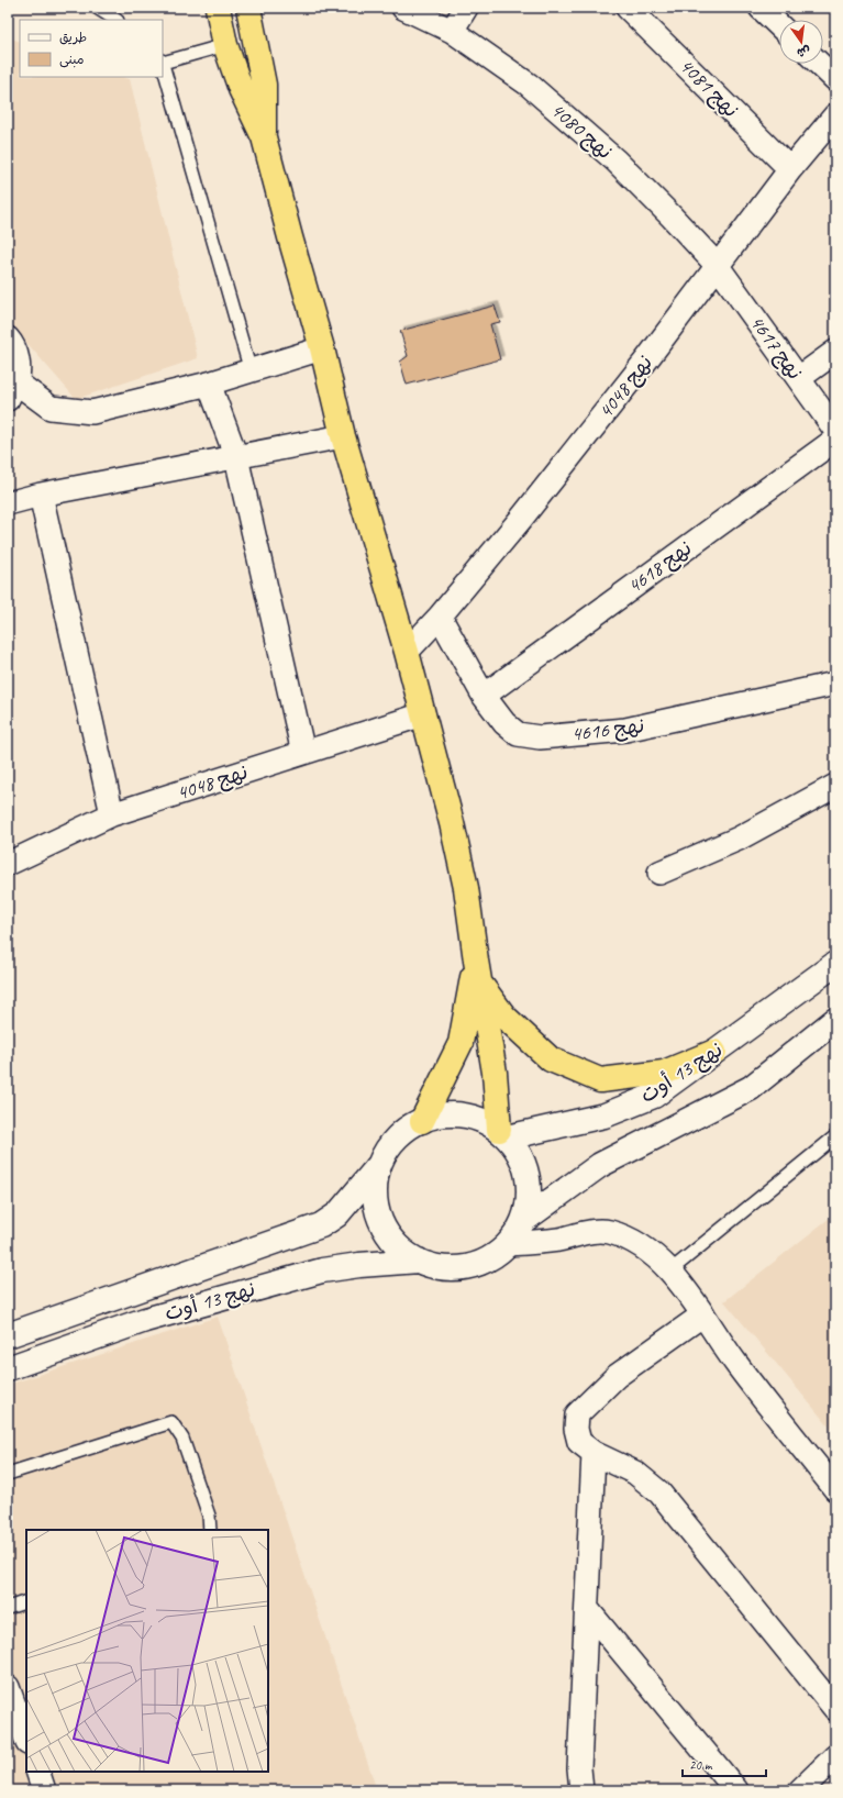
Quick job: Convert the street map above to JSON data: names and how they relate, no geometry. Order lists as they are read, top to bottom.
{
  "streets": {
    "main road": ["نهج 13 أوت"],
    "street": [
      "نهج 4081",
      "نهج 4080",
      "نهج 4617",
      "نهج 4048",
      "نهج 4618",
      "نهج 4616"
    ]
  },
  "crossings": [
    ["نهج 4081", "نهج 4048"],
    ["نهج 4080", "نهج 4617"],
    ["نهج 4080", "نهج 4048"],
    ["نهج 4617", "نهج 4048"],
    ["نهج 4048", "نهج 4616"],
    ["نهج 4618", "نهج 4616"]
  ],
  "legend": ["طريق", "مبنى"],
  "scale_bar": "20 m",
  "north": "bottom"
}
